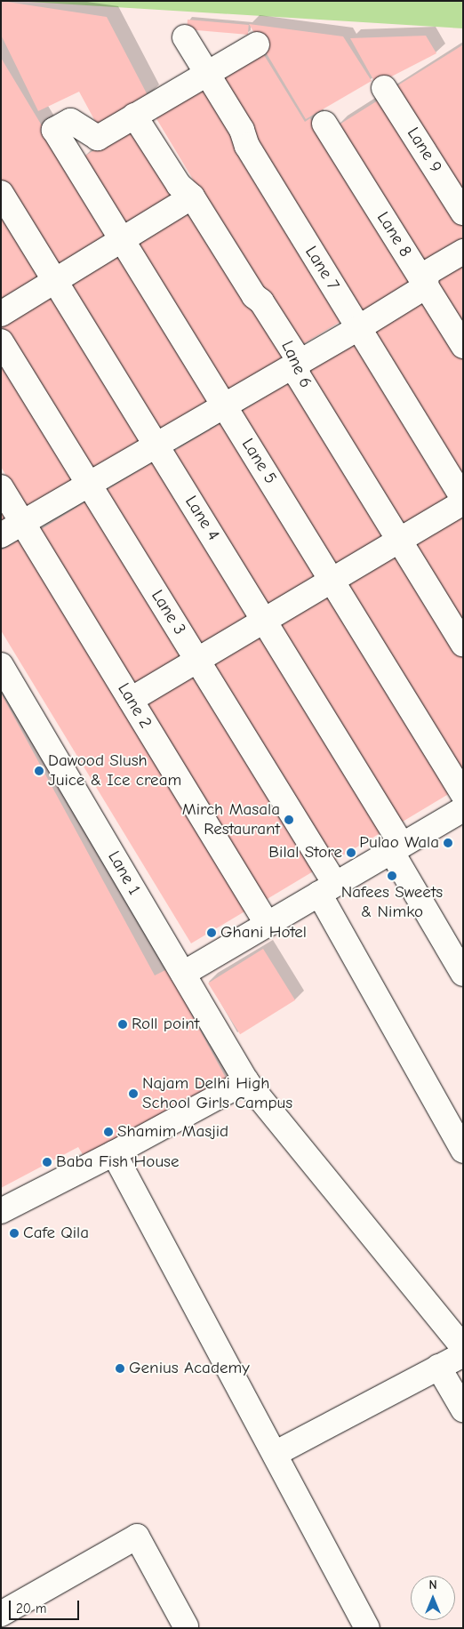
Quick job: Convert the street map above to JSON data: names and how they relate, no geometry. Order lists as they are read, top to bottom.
{
  "streets": {
    "street": [
      "Lane 9",
      "Lane 8",
      "Lane 7",
      "Lane 6",
      "Lane 5",
      "Lane 4",
      "Lane 3",
      "Lane 2",
      "Lane 1"
    ]
  },
  "crossings": [
    ["Lane 6", "Lane 5"]
  ],
  "places": [
    "Dawood Slush Juice & Ice cream",
    "Mirch Masala Restaurant",
    "Pulao Wala",
    "Bilal Store",
    "Nafees Sweets & Nimko",
    "Ghani Hotel",
    "Roll point",
    "Najam Delhi High School Girls Campus",
    "Shamim Masjid",
    "Baba Fish House",
    "Cafe Qila",
    "Genius Academy"
  ],
  "scale_bar": "20 m",
  "north": "top"
}
